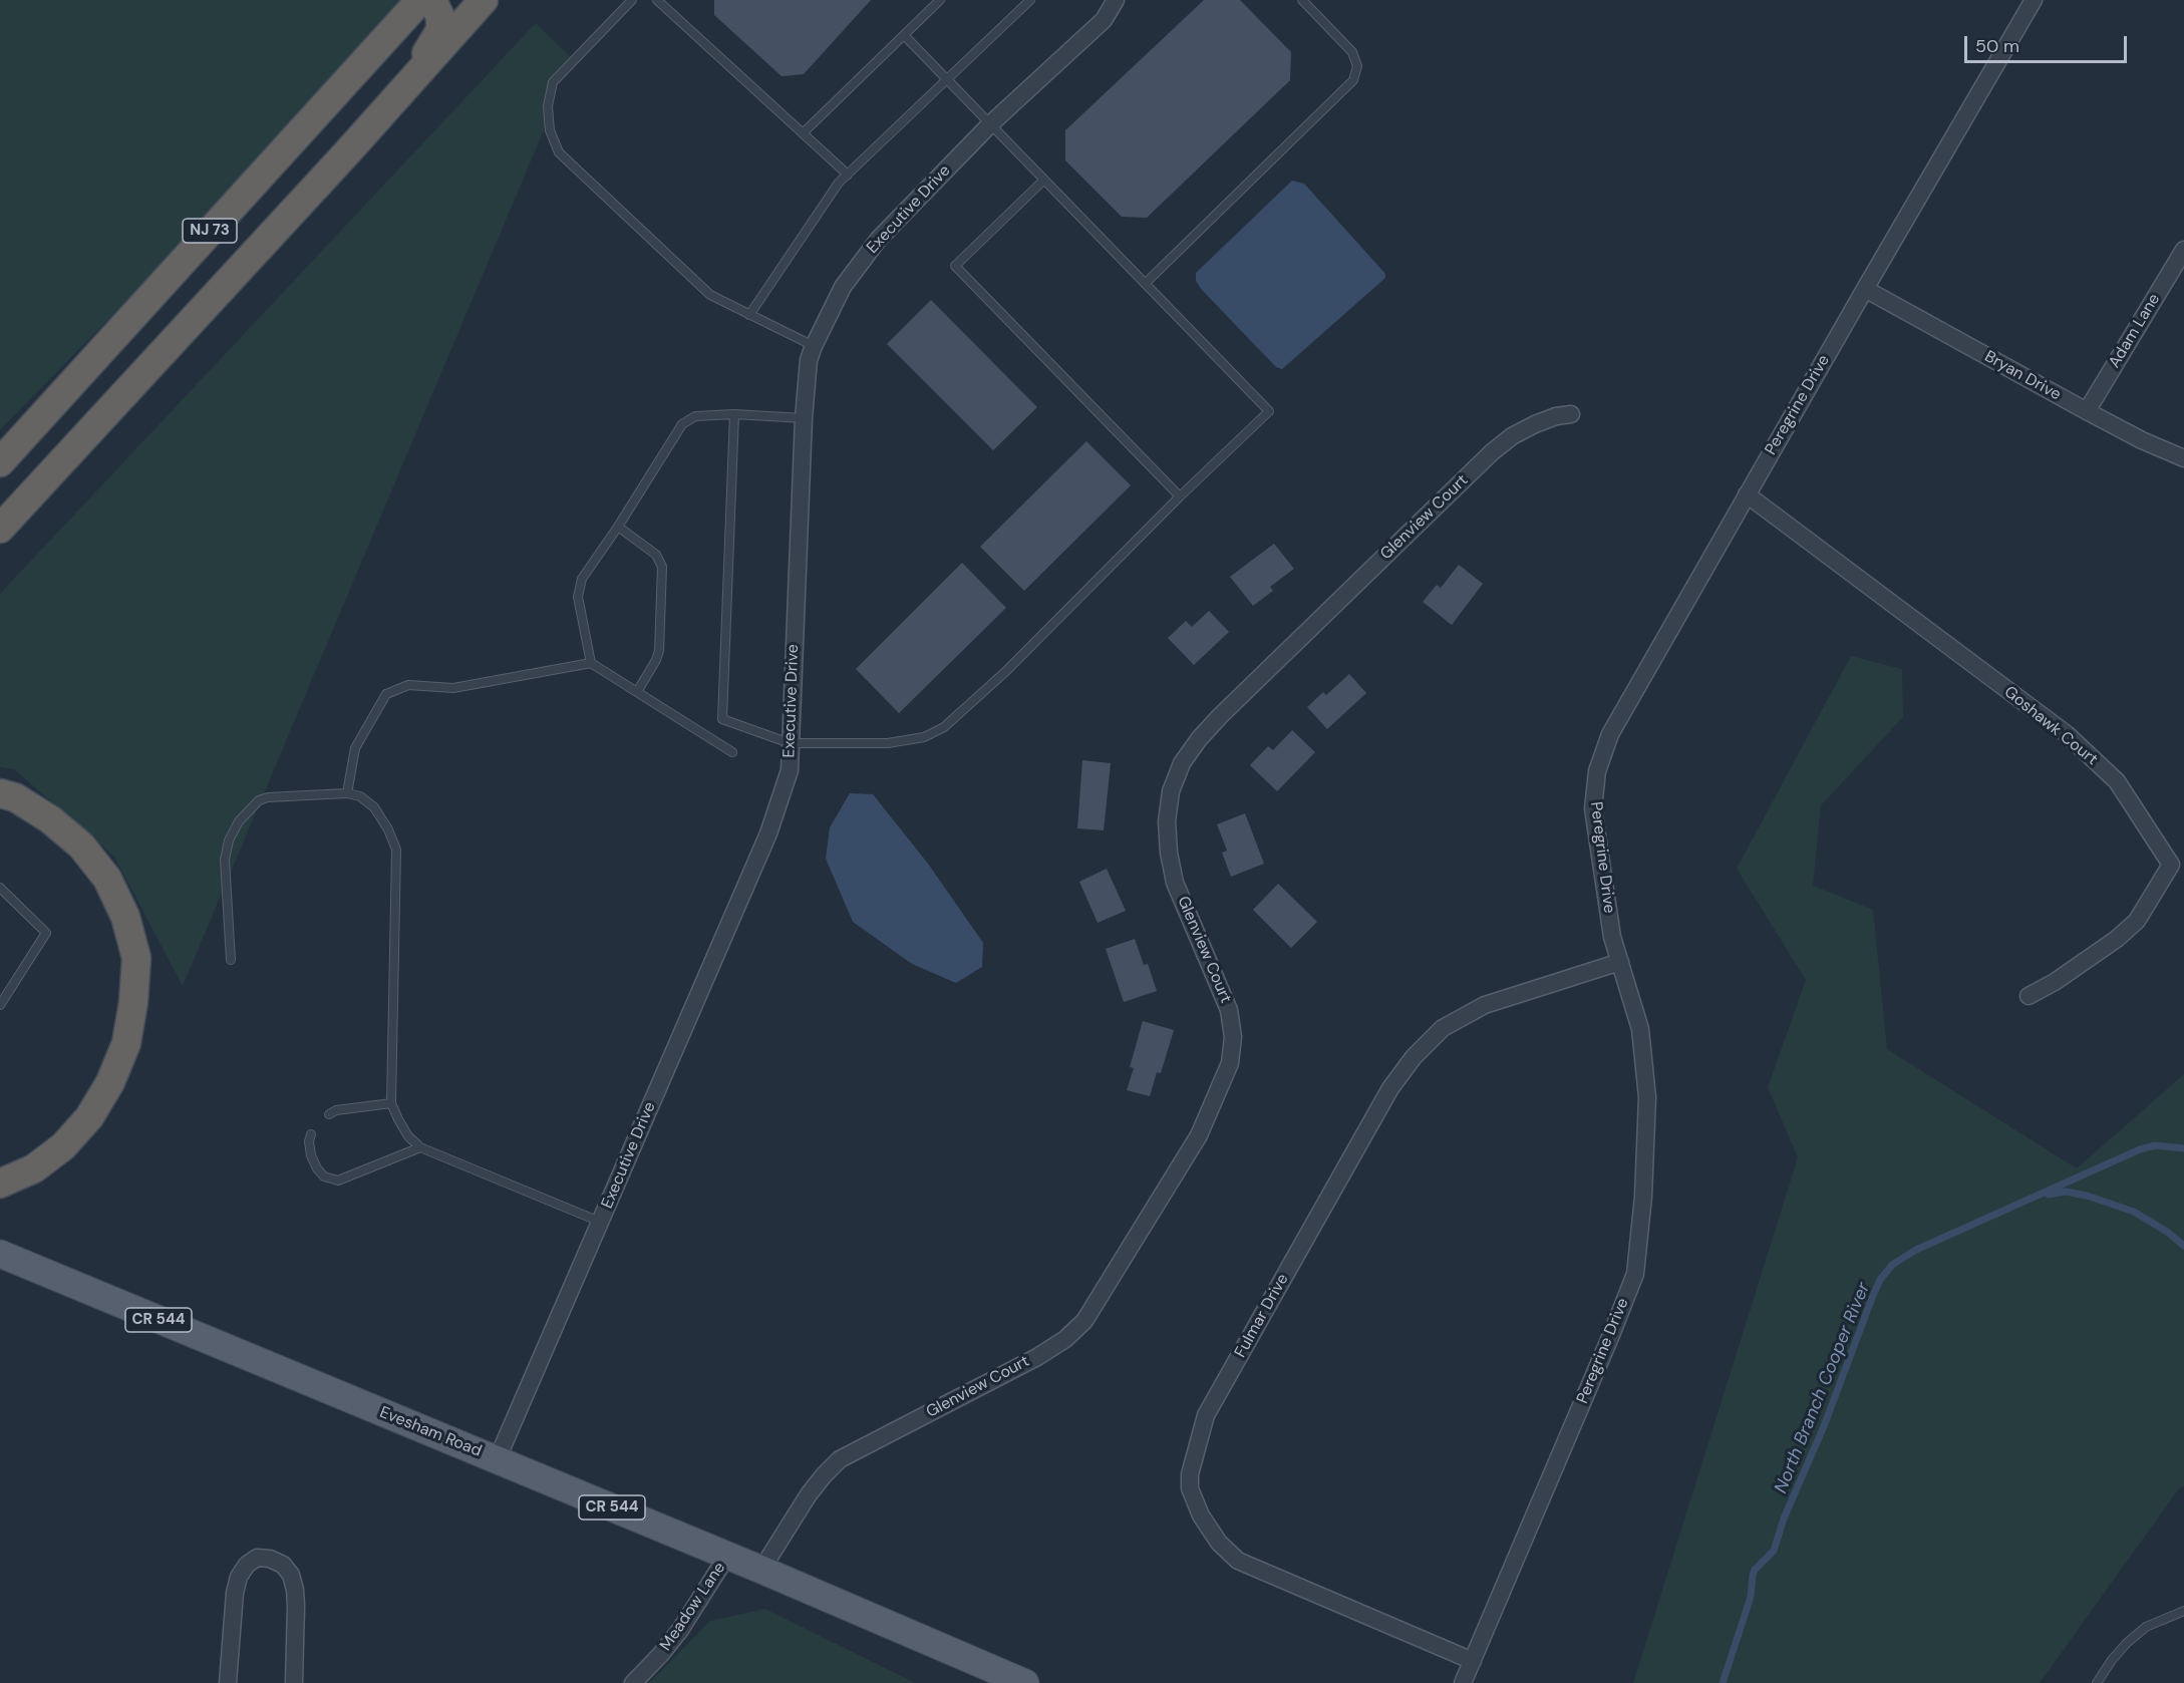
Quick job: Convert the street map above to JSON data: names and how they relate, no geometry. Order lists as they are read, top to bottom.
{
  "streets": {
    "highway": ["NJ 73"],
    "main road": ["CR 544", "Evesham Road"],
    "street": [
      "Executive Drive",
      "Adam Lane",
      "Bryan Drive",
      "Peregrine Drive",
      "Glenview Court",
      "Goshawk Court",
      "Fulmar Drive",
      "Meadow Lane"
    ]
  },
  "crossings": [
    ["Executive Drive", "Evesham Road"],
    ["Adam Lane", "Bryan Drive"],
    ["Bryan Drive", "Peregrine Drive"],
    ["Peregrine Drive", "Goshawk Court"],
    ["Peregrine Drive", "Fulmar Drive"],
    ["Glenview Court", "Evesham Road"],
    ["Evesham Road", "Meadow Lane"]
  ],
  "water": ["North Branch Cooper River"],
  "scale_bar": "50 m"
}
